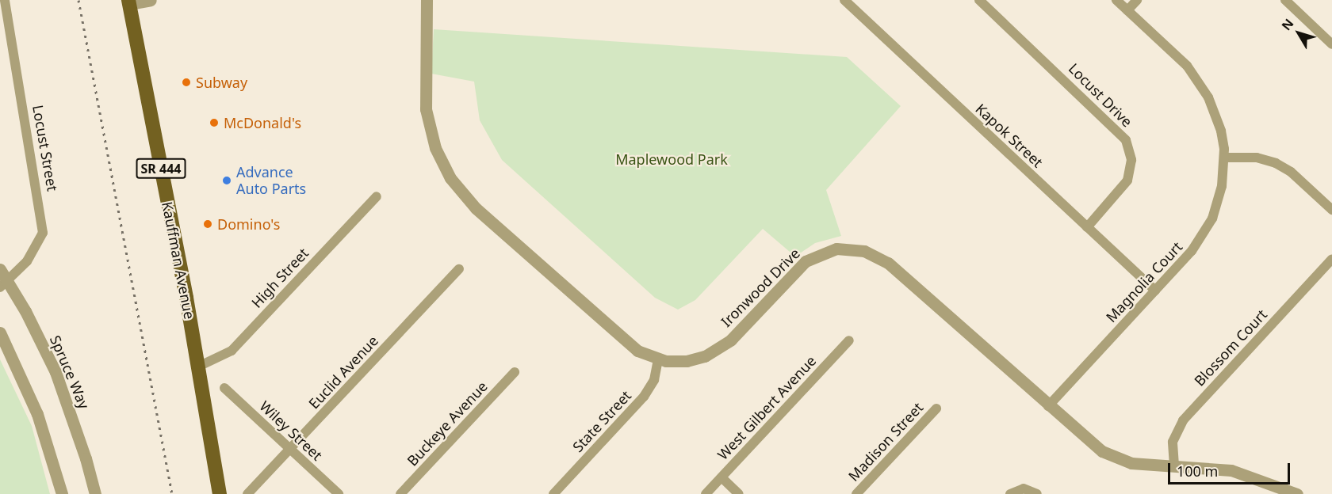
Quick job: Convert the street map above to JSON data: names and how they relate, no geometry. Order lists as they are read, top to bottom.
{
  "streets": {
    "main road": ["SR 444", "Kauffman Avenue"],
    "street": [
      "Locust Drive",
      "Kapok Street",
      "Locust Street",
      "High Street",
      "Magnolia Court",
      "Ironwood Drive",
      "Blossom Court",
      "Spruce Way",
      "Euclid Avenue",
      "West Gilbert Avenue",
      "State Street",
      "Buckeye Avenue",
      "Wiley Street",
      "Madison Street"
    ]
  },
  "crossings": [
    ["Locust Drive", "Kapok Street"],
    ["Kapok Street", "Magnolia Court"],
    ["Locust Street", "Spruce Way"],
    ["Kauffman Avenue", "High Street"],
    ["Magnolia Court", "Ironwood Drive"],
    ["Ironwood Drive", "Blossom Court"],
    ["Ironwood Drive", "State Street"],
    ["Euclid Avenue", "Wiley Street"]
  ],
  "parks": ["Maplewood Park"],
  "places": [
    "Subway",
    "McDonald's",
    "Advance Auto Parts",
    "Domino's"
  ],
  "scale_bar": "100 m",
  "north": "top left"
}
